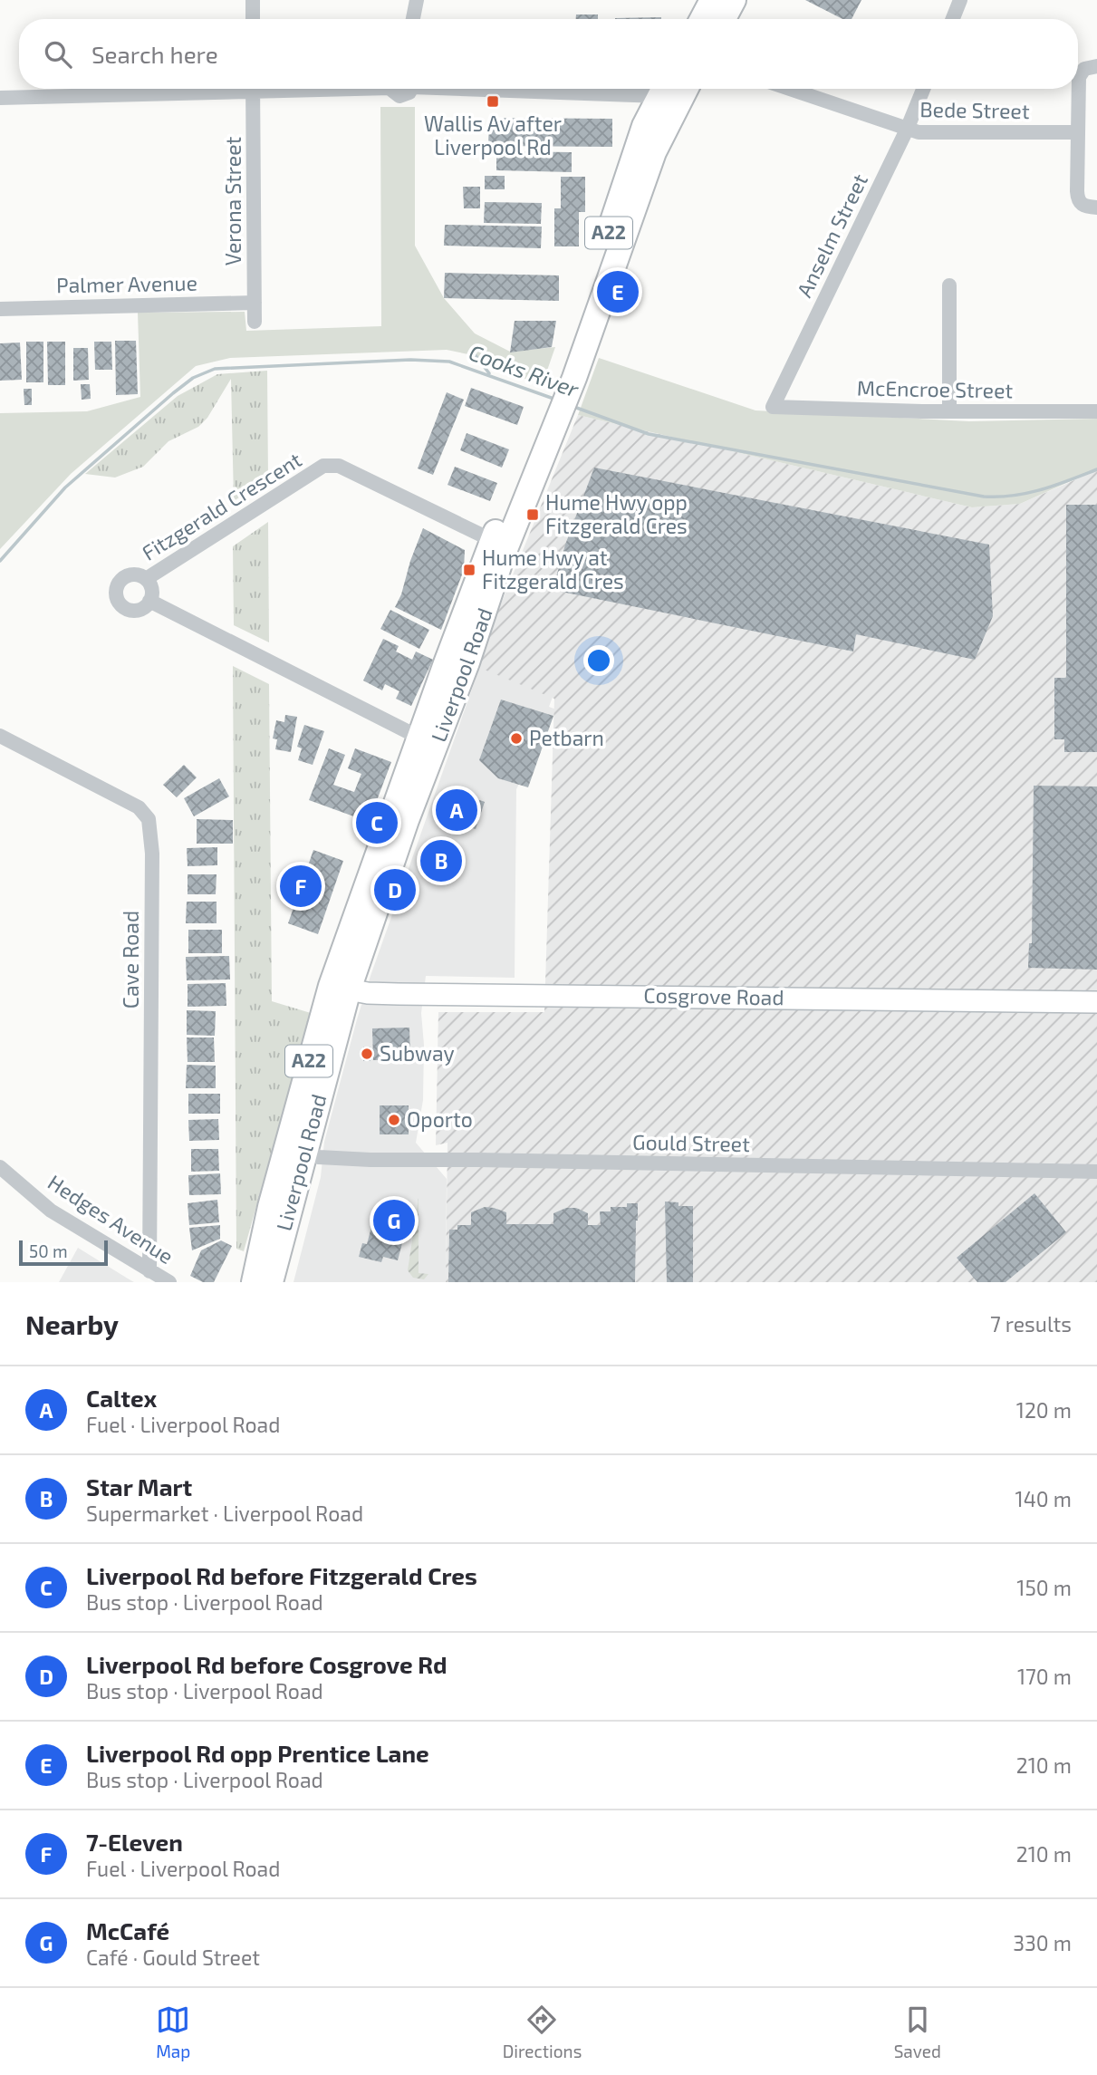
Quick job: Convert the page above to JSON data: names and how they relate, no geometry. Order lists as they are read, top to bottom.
{
  "streets": {
    "highway": ["A22", "Liverpool Road"],
    "main road": ["Cosgrove Road"],
    "street": [
      "Bede Street",
      "Verona Street",
      "Anselm Street",
      "Palmer Avenue",
      "McEncroe Street",
      "Fitzgerald Crescent",
      "Cave Road",
      "Gould Street",
      "Hedges Avenue"
    ]
  },
  "crossings": [
    ["Bede Street", "Anselm Street"],
    ["Verona Street", "Palmer Avenue"],
    ["Anselm Street", "McEncroe Street"],
    ["Fitzgerald Crescent", "Liverpool Road"],
    ["Liverpool Road", "Cosgrove Road"],
    ["Liverpool Road", "Gould Street"],
    ["Cave Road", "Hedges Avenue"]
  ],
  "water": ["Cooks River"],
  "places": {
    "transit": ["Wallis Av after Liverpool Rd", "Hume Hwy opp Fitzgerald Cres", "Hume Hwy at Fitzgerald Cres"],
    "other": ["Petbarn", "Subway", "Oporto"]
  },
  "scale_bar": "50 m",
  "page": {
    "search": "Search here",
    "pins": [
      "E",
      "A",
      "C",
      "B",
      "F",
      "D",
      "G"
    ],
    "scale": "50 m",
    "heading": ["Nearby", "7 results"],
    "list": [
      {
        "mark": "A",
        "name": "Caltex",
        "note": "Fuel · Liverpool Road",
        "value": "120 m"
      },
      {
        "mark": "B",
        "name": "Star Mart",
        "note": "Supermarket · Liverpool Road",
        "value": "140 m"
      },
      {
        "mark": "C",
        "name": "Liverpool Rd before Fitzgerald Cres",
        "note": "Bus stop · Liverpool Road",
        "value": "150 m"
      },
      {
        "mark": "D",
        "name": "Liverpool Rd before Cosgrove Rd",
        "note": "Bus stop · Liverpool Road",
        "value": "170 m"
      },
      {
        "mark": "E",
        "name": "Liverpool Rd opp Prentice Lane",
        "note": "Bus stop · Liverpool Road",
        "value": "210 m"
      },
      {
        "mark": "F",
        "name": "7-Eleven",
        "note": "Fuel · Liverpool Road",
        "value": "210 m"
      },
      {
        "mark": "G",
        "name": "McCafé",
        "note": "Café · Gould Street",
        "value": "330 m"
      }
    ],
    "nav": ["Map", "Directions", "Saved"]
  }
}
